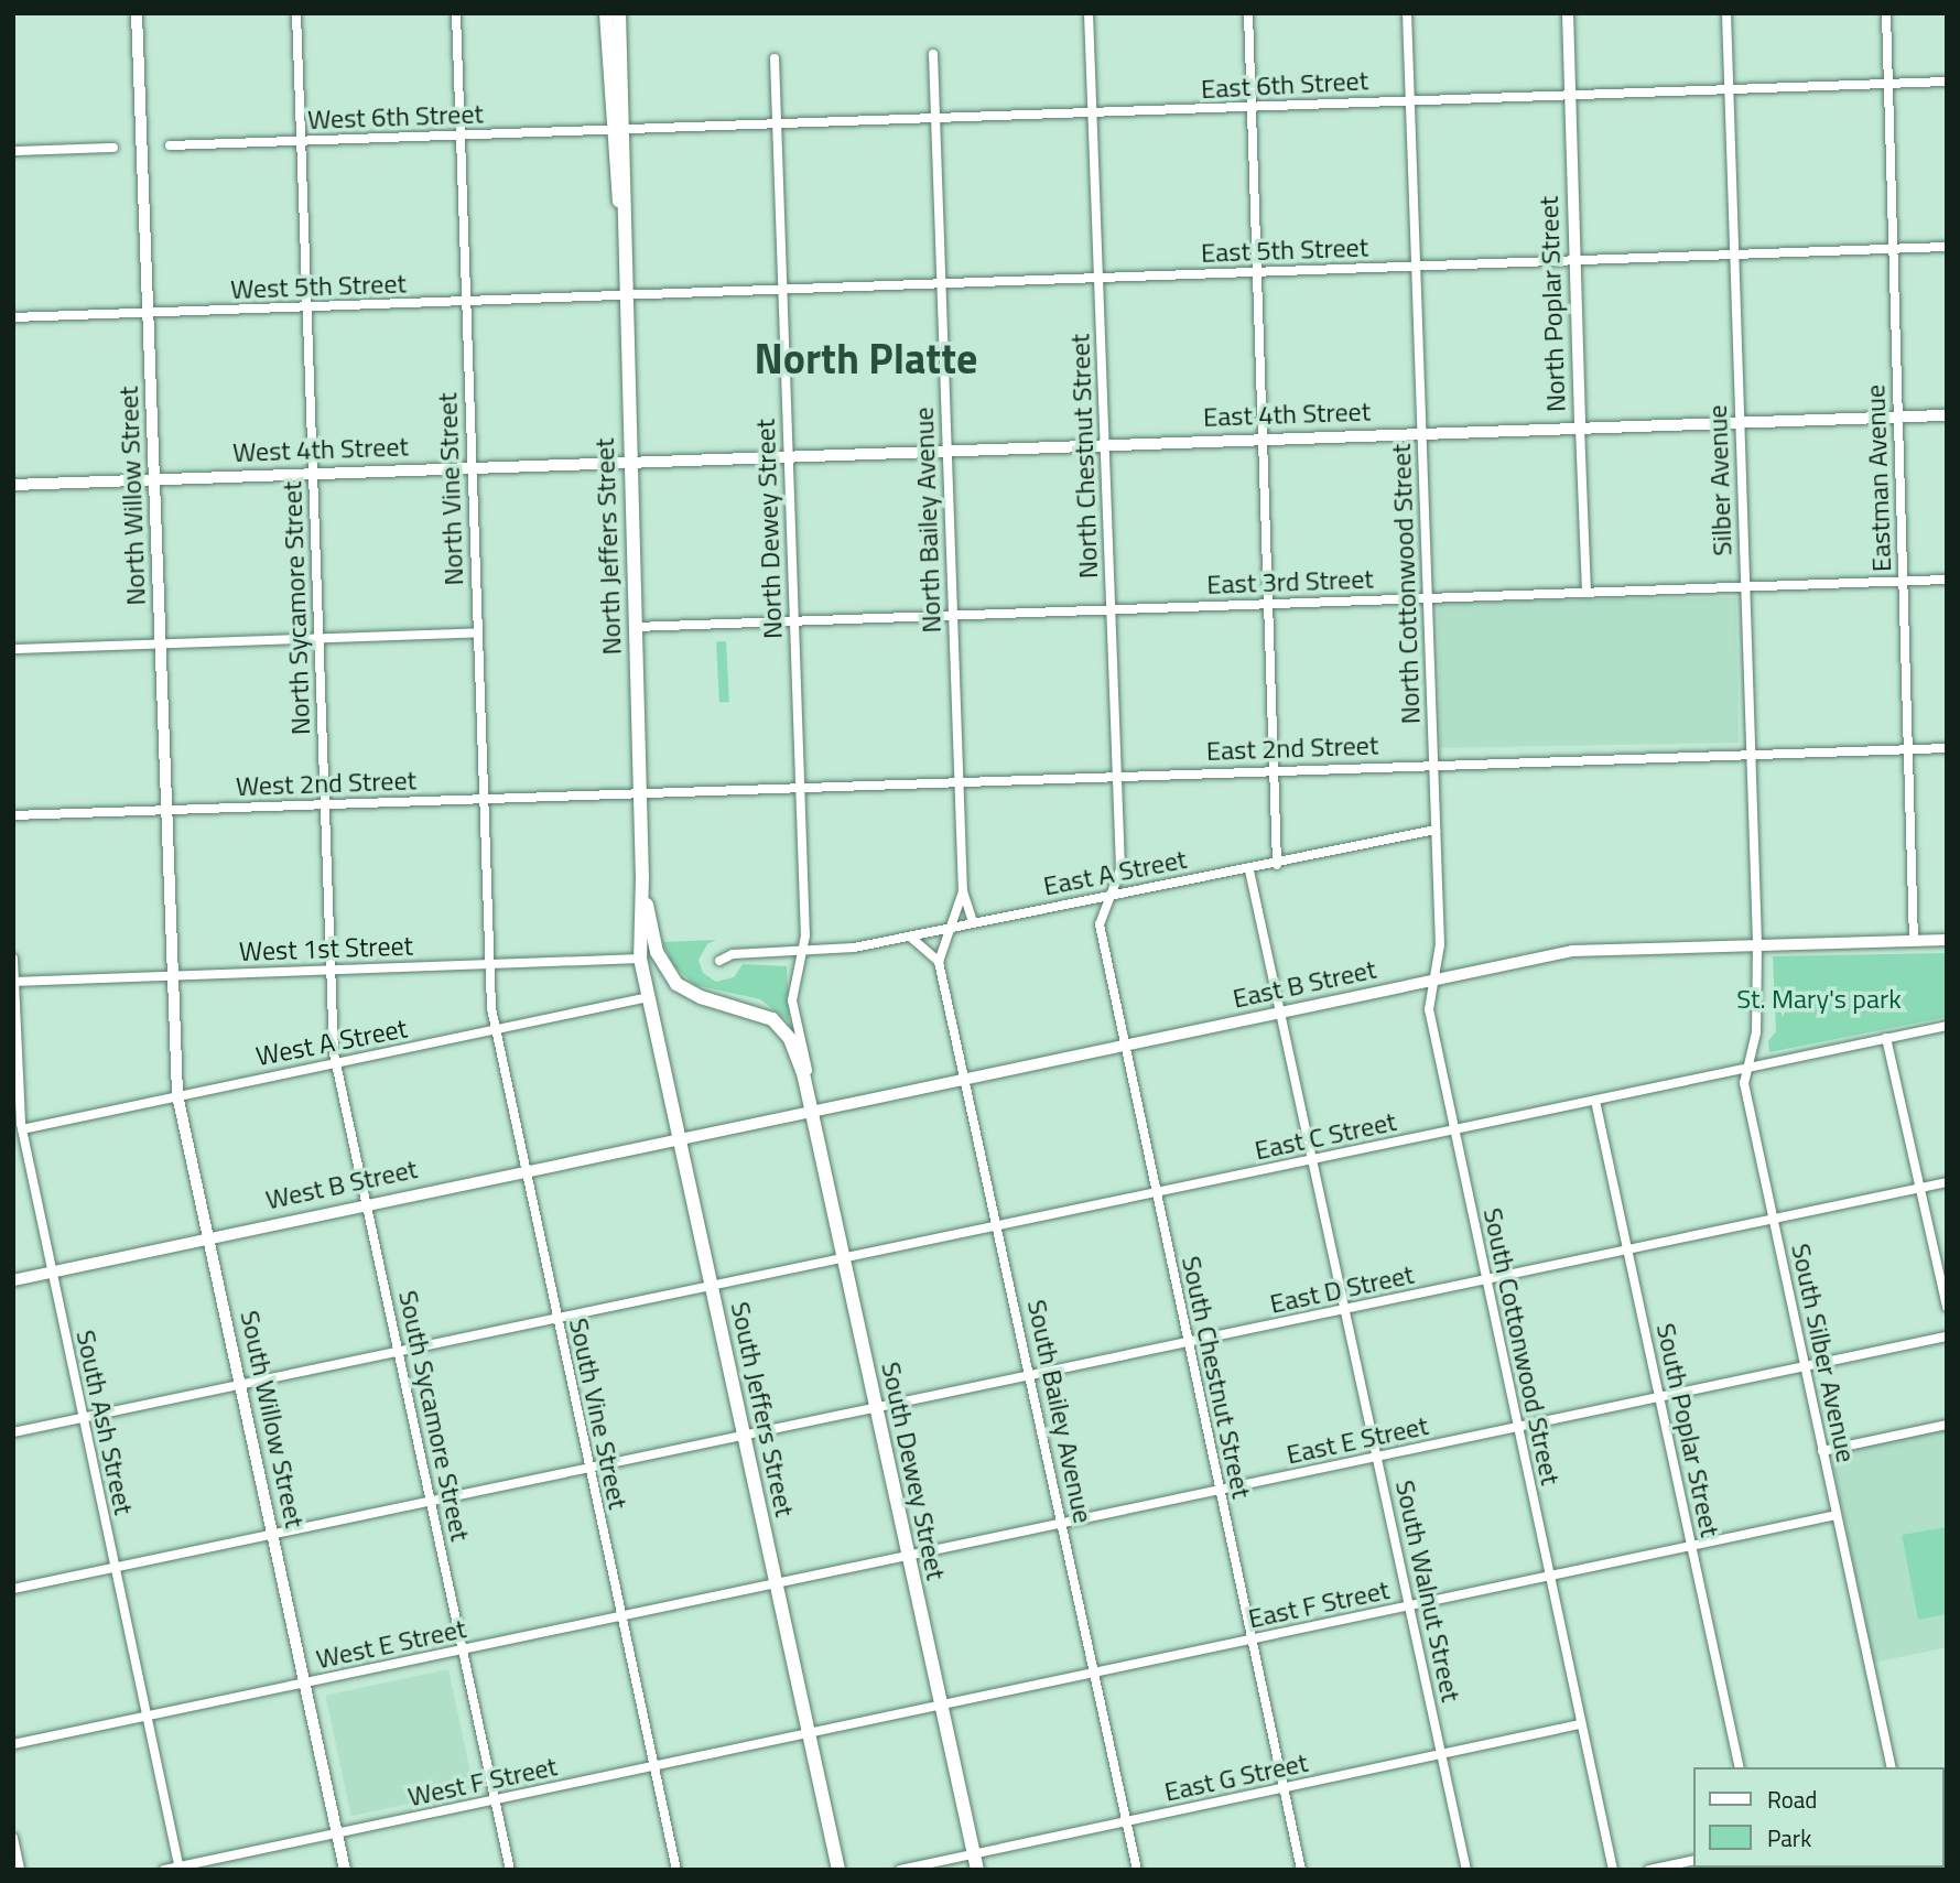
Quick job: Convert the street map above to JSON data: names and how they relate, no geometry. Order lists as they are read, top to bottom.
{
  "streets": {
    "highway": ["North Jeffers Street", "South Jeffers Street", "South Dewey Street"],
    "main road": [
      "North Poplar Street",
      "East 4th Street",
      "West 4th Street",
      "North Willow Street",
      "South Willow Street"
    ],
    "street": [
      "East 6th Street",
      "West 6th Street",
      "East 5th Street",
      "West 5th Street",
      "North Chestnut Street",
      "Eastman Avenue",
      "Silber Avenue",
      "North Vine Street",
      "North Bailey Avenue",
      "North Dewey Street",
      "East 3rd Street",
      "North Cottonwood Street",
      "North Sycamore Street",
      "East 2nd Street",
      "West 2nd Street",
      "East A Street",
      "West 1st Street",
      "East B Street",
      "West A Street",
      "East C Street",
      "West B Street",
      "East D Street",
      "South Cottonwood Street",
      "South Silber Avenue",
      "South Chestnut Street",
      "South Bailey Avenue",
      "South Vine Street",
      "South Sycamore Street",
      "South Ash Street",
      "South Poplar Street",
      "East E Street",
      "South Walnut Street",
      "East F Street",
      "West E Street",
      "East G Street",
      "West F Street"
    ]
  },
  "crossings": [
    ["East 6th Street", "West 6th Street"],
    ["East 6th Street", "North Poplar Street"],
    ["East 6th Street", "North Chestnut Street"],
    ["East 6th Street", "Eastman Avenue"],
    ["East 6th Street", "Silber Avenue"],
    ["East 6th Street", "North Bailey Avenue"],
    ["East 6th Street", "North Dewey Street"],
    ["East 6th Street", "North Jeffers Street"],
    ["East 6th Street", "North Cottonwood Street"],
    ["West 6th Street", "North Vine Street"],
    ["West 6th Street", "North Jeffers Street"],
    ["West 6th Street", "North Sycamore Street"],
    ["East 5th Street", "West 5th Street"],
    ["East 5th Street", "North Poplar Street"],
    ["East 5th Street", "North Chestnut Street"],
    ["East 5th Street", "Eastman Avenue"],
    ["East 5th Street", "Silber Avenue"],
    ["East 5th Street", "North Bailey Avenue"],
    ["East 5th Street", "North Dewey Street"],
    ["East 5th Street", "North Jeffers Street"],
    ["East 5th Street", "North Cottonwood Street"],
    ["West 5th Street", "North Vine Street"],
    ["West 5th Street", "North Willow Street"],
    ["West 5th Street", "North Jeffers Street"],
    ["West 5th Street", "North Sycamore Street"],
    ["North Poplar Street", "East 4th Street"],
    ["North Poplar Street", "East 3rd Street"],
    ["East 4th Street", "West 4th Street"],
    ["East 4th Street", "North Chestnut Street"],
    ["East 4th Street", "Eastman Avenue"],
    ["East 4th Street", "Silber Avenue"],
    ["East 4th Street", "North Bailey Avenue"],
    ["East 4th Street", "North Dewey Street"],
    ["East 4th Street", "North Jeffers Street"],
    ["East 4th Street", "North Cottonwood Street"],
    ["West 4th Street", "North Vine Street"],
    ["West 4th Street", "North Willow Street"],
    ["West 4th Street", "North Jeffers Street"],
    ["West 4th Street", "North Sycamore Street"],
    ["North Chestnut Street", "East 3rd Street"],
    ["North Chestnut Street", "East 2nd Street"],
    ["North Chestnut Street", "East A Street"],
    ["North Chestnut Street", "South Chestnut Street"],
    ["Eastman Avenue", "East 3rd Street"],
    ["Eastman Avenue", "East 2nd Street"],
    ["Eastman Avenue", "East B Street"],
    ["Silber Avenue", "East 3rd Street"],
    ["Silber Avenue", "East 2nd Street"],
    ["Silber Avenue", "East B Street"],
    ["Silber Avenue", "South Silber Avenue"],
    ["North Vine Street", "West 2nd Street"],
    ["North Vine Street", "West 1st Street"],
    ["North Vine Street", "South Vine Street"],
    ["North Willow Street", "West 2nd Street"],
    ["North Willow Street", "West 1st Street"],
    ["North Willow Street", "South Willow Street"],
    ["North Bailey Avenue", "East 3rd Street"],
    ["North Bailey Avenue", "East 2nd Street"],
    ["North Bailey Avenue", "East A Street"],
    ["North Bailey Avenue", "South Bailey Avenue"],
    ["North Dewey Street", "East 3rd Street"],
    ["North Dewey Street", "East 2nd Street"],
    ["North Dewey Street", "East A Street"],
    ["North Dewey Street", "South Dewey Street"],
    ["North Jeffers Street", "East 3rd Street"],
    ["North Jeffers Street", "East 2nd Street"],
    ["North Jeffers Street", "West 2nd Street"],
    ["North Jeffers Street", "West 1st Street"],
    ["North Jeffers Street", "South Jeffers Street"],
    ["North Jeffers Street", "South Dewey Street"],
    ["East 3rd Street", "North Cottonwood Street"],
    ["North Cottonwood Street", "East 2nd Street"],
    ["North Cottonwood Street", "East A Street"],
    ["North Cottonwood Street", "South Cottonwood Street"],
    ["North Sycamore Street", "West 2nd Street"],
    ["North Sycamore Street", "West 1st Street"],
    ["North Sycamore Street", "South Sycamore Street"],
    ["East 2nd Street", "West 2nd Street"],
    ["East A Street", "South Cottonwood Street"],
    ["East A Street", "South Chestnut Street"],
    ["East A Street", "South Bailey Avenue"],
    ["East A Street", "South Dewey Street"],
    ["East A Street", "South Walnut Street"],
    ["West 1st Street", "South Jeffers Street"],
    ["West 1st Street", "South Vine Street"],
    ["West 1st Street", "South Sycamore Street"],
    ["West 1st Street", "South Willow Street"],
    ["West 1st Street", "South Ash Street"],
    ["East B Street", "West B Street"],
    ["East B Street", "South Cottonwood Street"],
    ["East B Street", "South Silber Avenue"],
    ["East B Street", "South Chestnut Street"],
    ["East B Street", "South Jeffers Street"],
    ["East B Street", "South Bailey Avenue"],
    ["East B Street", "South Dewey Street"],
    ["East B Street", "South Walnut Street"],
    ["West A Street", "South Jeffers Street"],
    ["West A Street", "South Vine Street"],
    ["West A Street", "South Sycamore Street"],
    ["West A Street", "South Willow Street"],
    ["West A Street", "South Ash Street"],
    ["East C Street", "South Cottonwood Street"],
    ["East C Street", "South Silber Avenue"],
    ["East C Street", "South Chestnut Street"],
    ["East C Street", "South Jeffers Street"],
    ["East C Street", "South Bailey Avenue"],
    ["East C Street", "South Vine Street"],
    ["East C Street", "South Sycamore Street"],
    ["East C Street", "South Willow Street"],
    ["East C Street", "South Ash Street"],
    ["East C Street", "South Poplar Street"],
    ["East C Street", "South Dewey Street"],
    ["East C Street", "South Walnut Street"],
    ["West B Street", "South Jeffers Street"],
    ["West B Street", "South Vine Street"],
    ["West B Street", "South Sycamore Street"],
    ["West B Street", "South Willow Street"],
    ["West B Street", "South Ash Street"],
    ["East D Street", "South Cottonwood Street"],
    ["East D Street", "South Silber Avenue"],
    ["East D Street", "South Chestnut Street"],
    ["East D Street", "South Jeffers Street"],
    ["East D Street", "South Bailey Avenue"],
    ["East D Street", "South Vine Street"],
    ["East D Street", "South Sycamore Street"],
    ["East D Street", "South Willow Street"],
    ["East D Street", "South Ash Street"],
    ["East D Street", "South Poplar Street"],
    ["East D Street", "South Dewey Street"],
    ["East D Street", "South Walnut Street"],
    ["South Cottonwood Street", "East E Street"],
    ["South Cottonwood Street", "East F Street"],
    ["South Cottonwood Street", "East G Street"],
    ["South Silber Avenue", "East E Street"],
    ["South Silber Avenue", "East F Street"],
    ["South Chestnut Street", "East E Street"],
    ["South Chestnut Street", "East F Street"],
    ["South Chestnut Street", "East G Street"],
    ["South Jeffers Street", "East E Street"],
    ["South Jeffers Street", "East F Street"],
    ["South Jeffers Street", "West E Street"],
    ["South Jeffers Street", "West F Street"],
    ["South Bailey Avenue", "East E Street"],
    ["South Bailey Avenue", "East F Street"],
    ["South Bailey Avenue", "East G Street"],
    ["South Vine Street", "West E Street"],
    ["South Vine Street", "West F Street"],
    ["South Sycamore Street", "West E Street"],
    ["South Sycamore Street", "West F Street"],
    ["South Willow Street", "West E Street"],
    ["South Willow Street", "West F Street"],
    ["South Ash Street", "West E Street"],
    ["South Ash Street", "West F Street"],
    ["South Poplar Street", "East E Street"],
    ["South Poplar Street", "East F Street"],
    ["East E Street", "South Dewey Street"],
    ["East E Street", "South Walnut Street"],
    ["East E Street", "West E Street"],
    ["South Dewey Street", "East F Street"],
    ["South Dewey Street", "East G Street"],
    ["South Walnut Street", "East F Street"],
    ["South Walnut Street", "East G Street"],
    ["East F Street", "West F Street"]
  ],
  "districts": ["North Platte"],
  "parks": ["St. Mary's park"],
  "legend": ["Road", "Park"]
}
